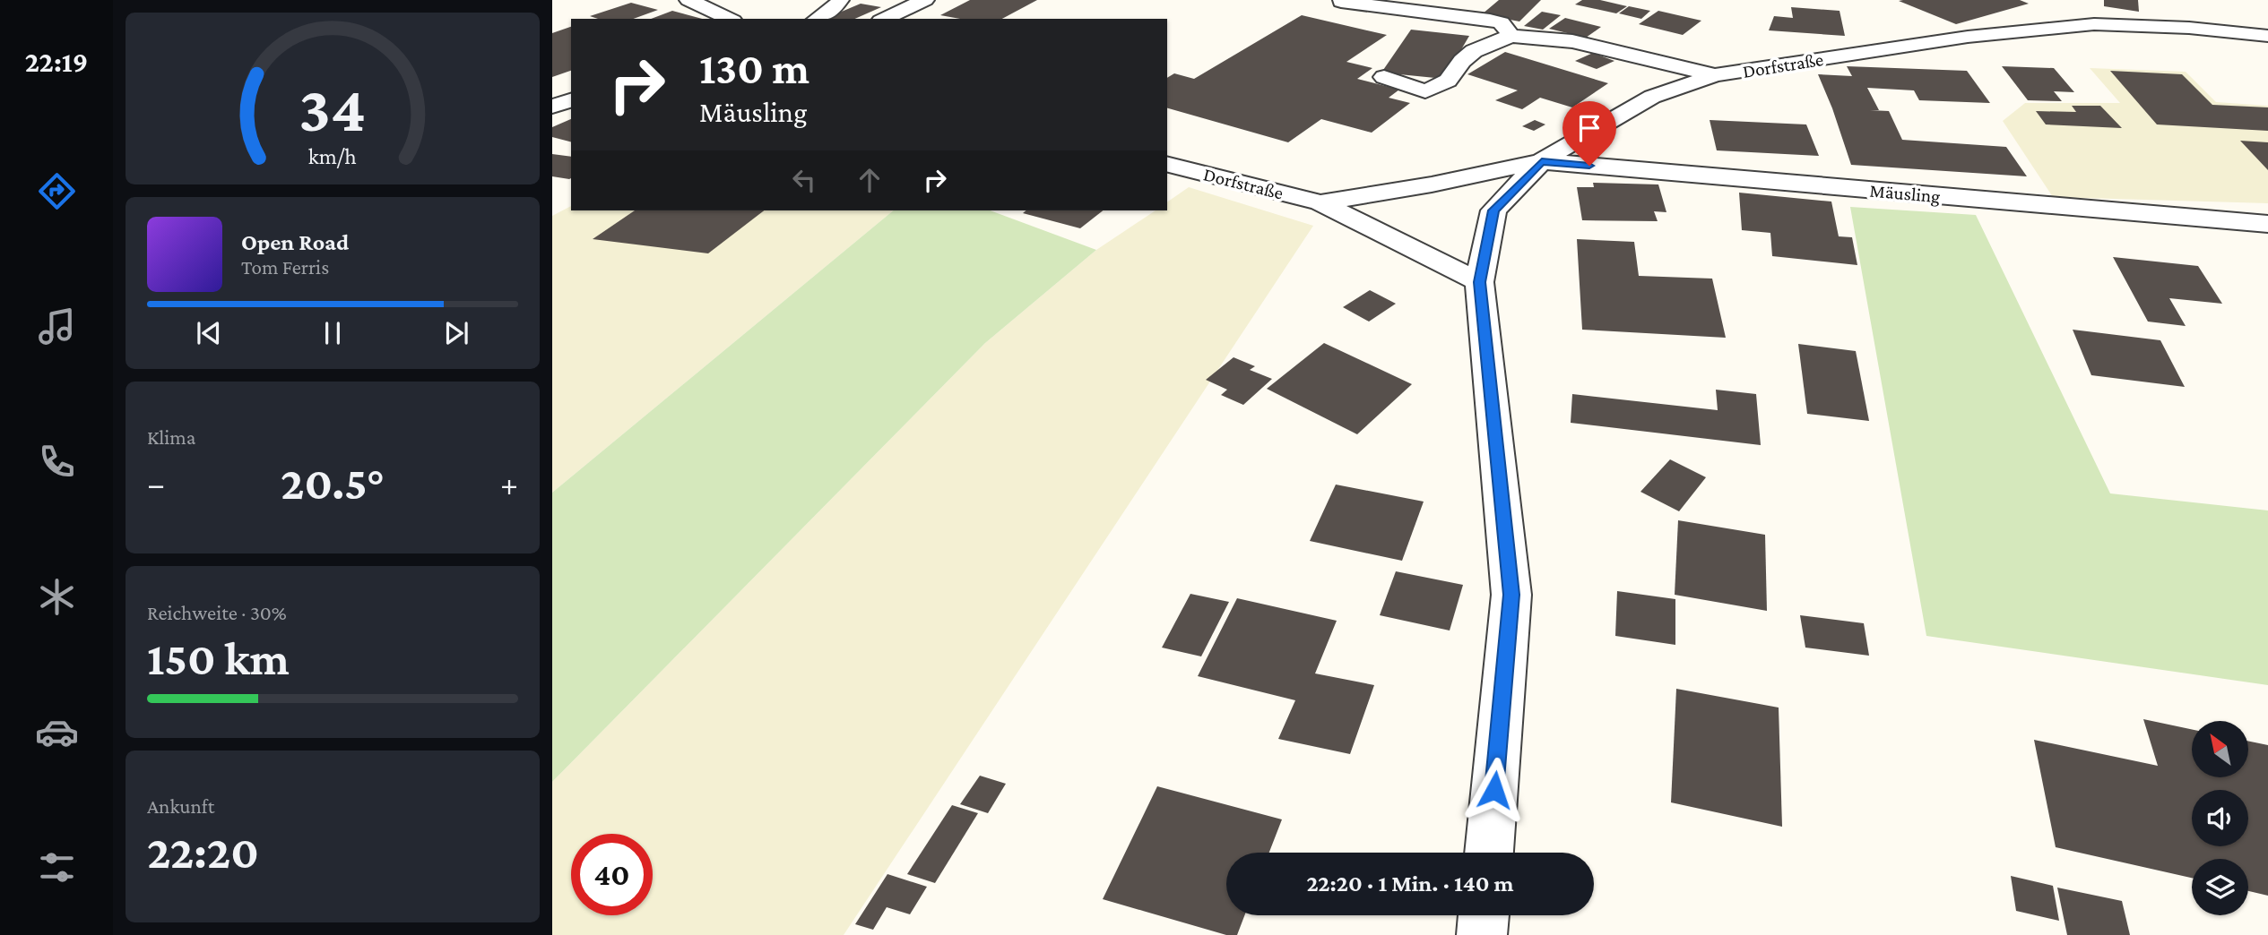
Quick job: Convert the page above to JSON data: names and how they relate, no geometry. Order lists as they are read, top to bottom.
{
  "streets": {
    "street": ["Dorfstraße", "Mäusling"]
  },
  "crossings": [
    ["Dorfstraße", "Mäusling"]
  ],
  "north": "top left",
  "page": {
    "tabs": "22:19",
    "turn": ["130 m", "Mäusling"],
    "song": ["Open Road", "Tom Ferris"],
    "tile": [
      "Klima",
      ["Reichweite · 30%", "150 km"],
      ["Ankunft", "22:20"]
    ],
    "heat": ["−", "20.5°", "+"],
    "limit": "40",
    "trip": "22:20 · 1 Min. · 140 m",
    "gauge": ["34", "km/h"]
  }
}
